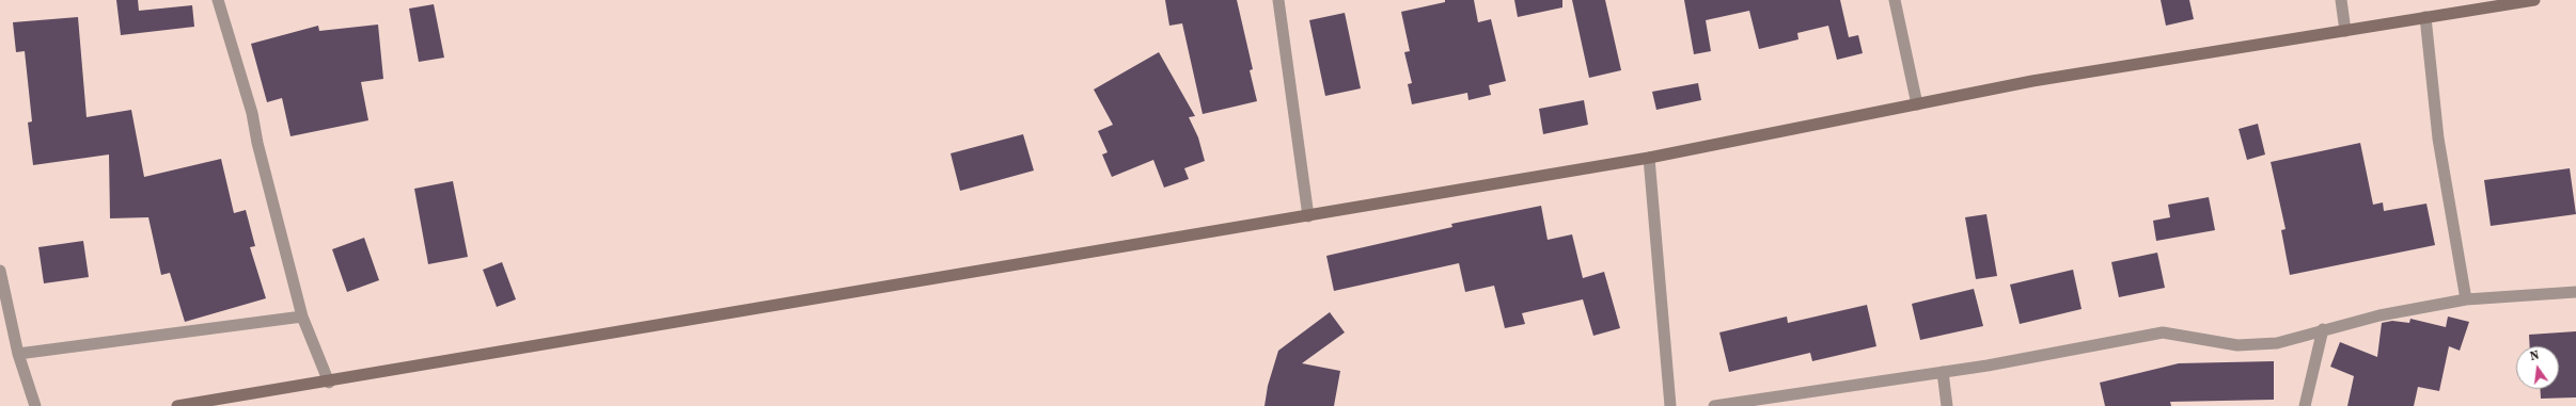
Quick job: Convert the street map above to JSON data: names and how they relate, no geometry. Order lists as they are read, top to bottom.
{
  "north": "top"
}
